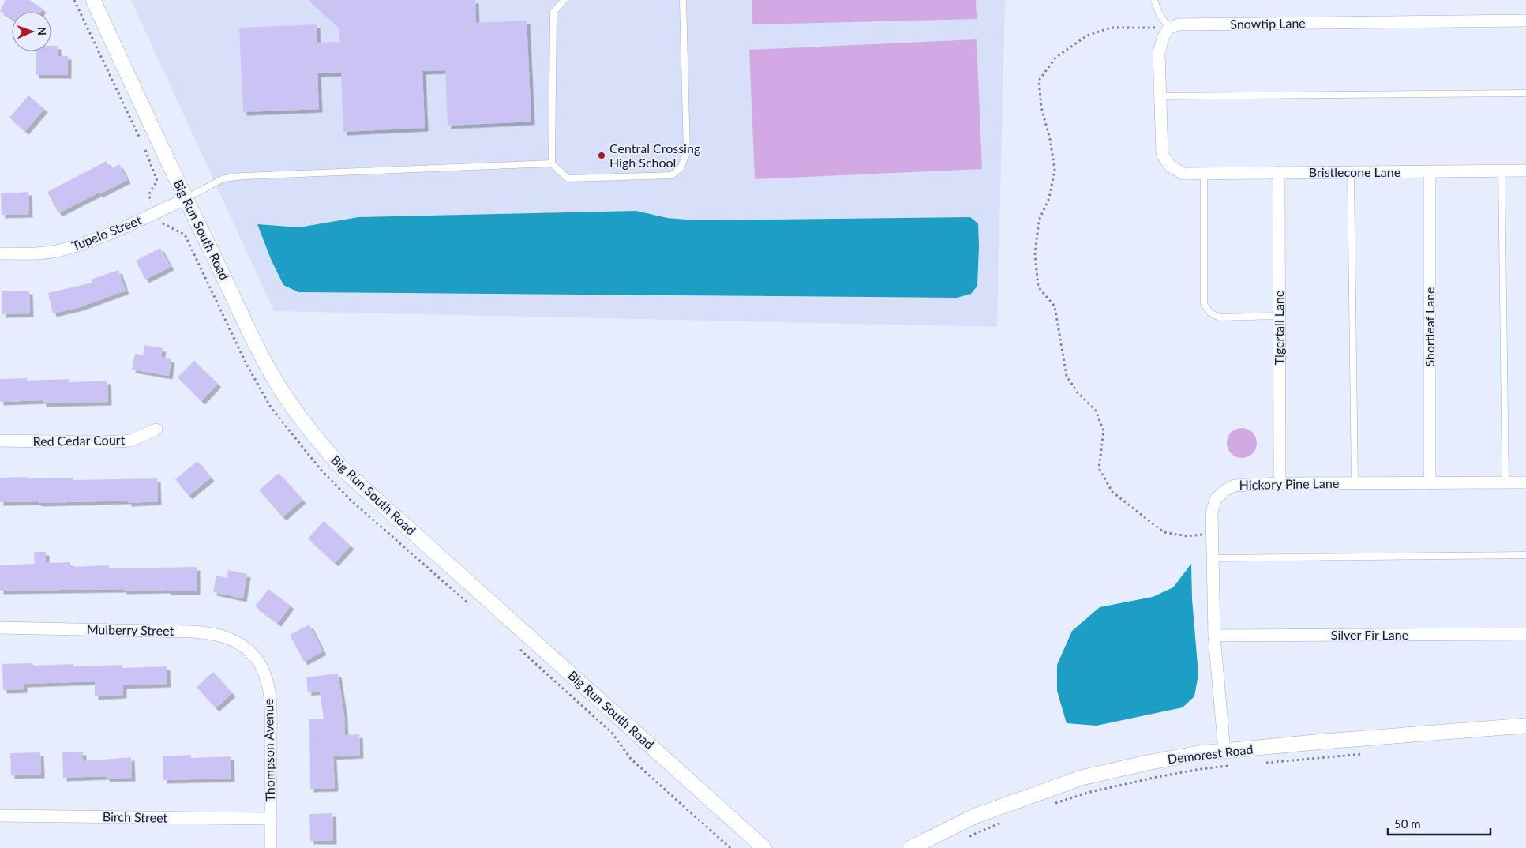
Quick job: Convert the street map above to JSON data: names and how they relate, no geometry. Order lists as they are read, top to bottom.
{
  "streets": {
    "street": [
      "Snowtip Lane",
      "Bristlecone Lane",
      "Big Run South Road",
      "Tupelo Street",
      "Shortleaf Lane",
      "Tigertail Lane",
      "Red Cedar Court",
      "Hickory Pine Lane",
      "Mulberry Street",
      "Silver Fir Lane",
      "Thompson Avenue",
      "Demorest Road",
      "Birch Street"
    ]
  },
  "crossings": [
    ["Bristlecone Lane", "Shortleaf Lane"],
    ["Bristlecone Lane", "Tigertail Lane"],
    ["Big Run South Road", "Tupelo Street"],
    ["Shortleaf Lane", "Hickory Pine Lane"],
    ["Tigertail Lane", "Hickory Pine Lane"],
    ["Hickory Pine Lane", "Silver Fir Lane"],
    ["Hickory Pine Lane", "Demorest Road"],
    ["Mulberry Street", "Thompson Avenue"],
    ["Thompson Avenue", "Birch Street"]
  ],
  "places": ["Central Crossing High School"],
  "scale_bar": "50 m",
  "north": "right"
}
